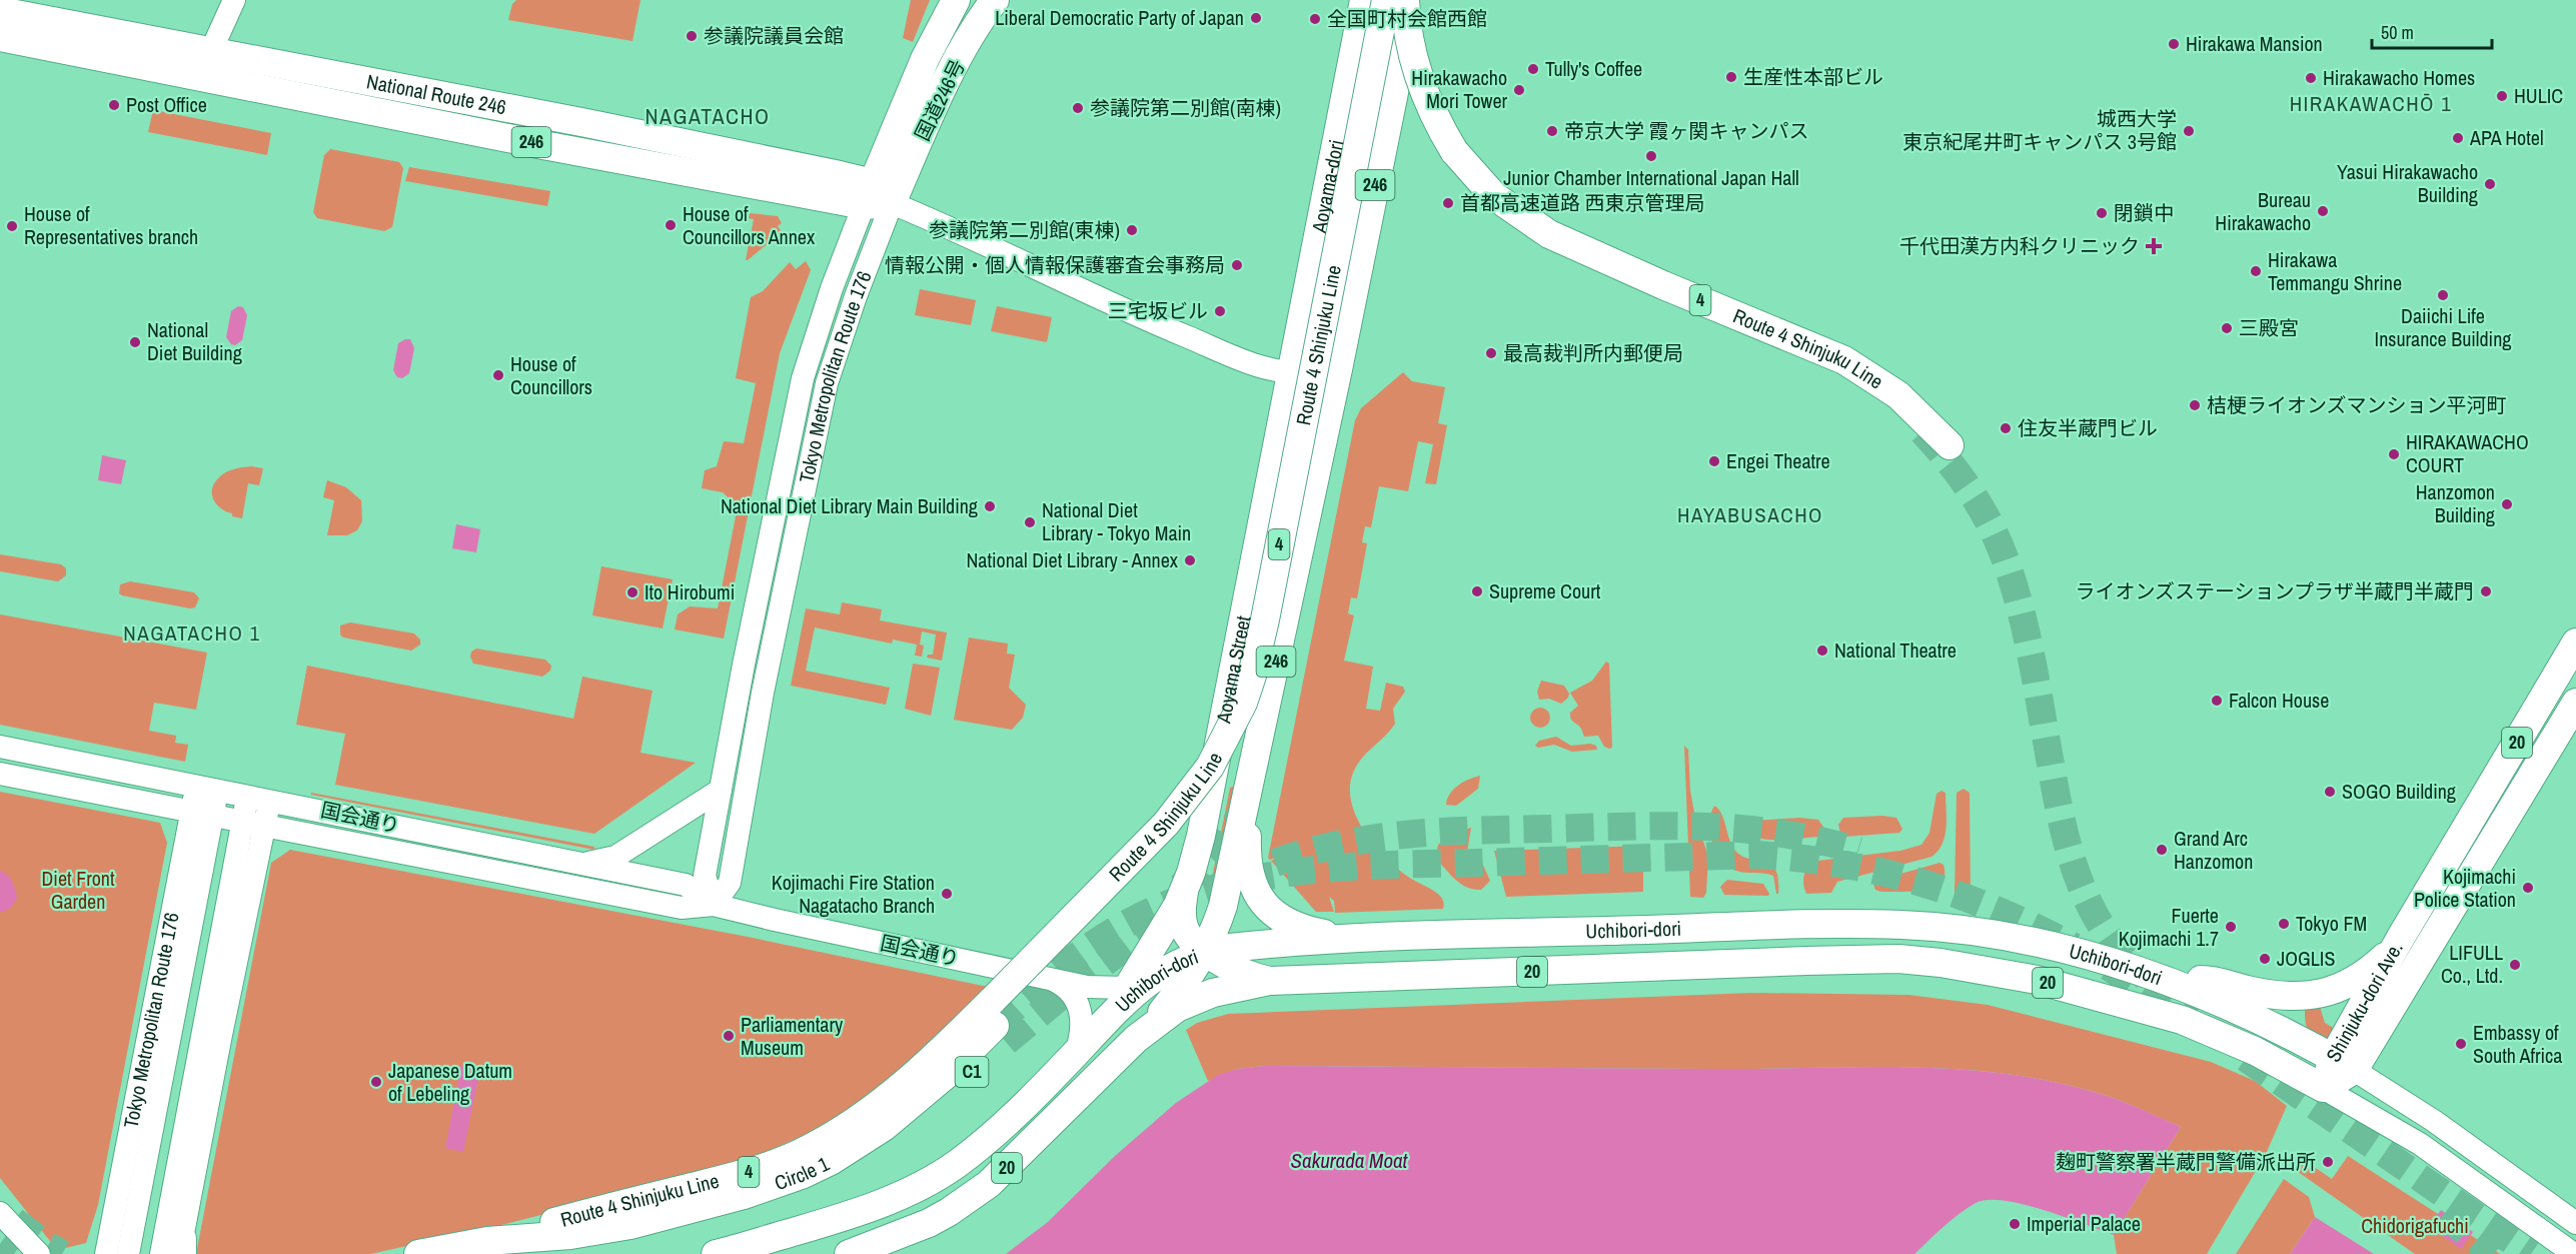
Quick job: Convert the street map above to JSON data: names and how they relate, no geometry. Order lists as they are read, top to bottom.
{
  "streets": {
    "highway": [
      "National Route 246",
      "国道246号",
      "246",
      "Aoyama-dori",
      "4",
      "Route 4 Shinjuku Line",
      "Aoyama Street",
      "20",
      "Uchibori-dori",
      "Shinjuku-dori Ave.",
      "C1",
      "Circle 1"
    ],
    "main road": ["Tokyo Metropolitan Route 176", "国会通り"]
  },
  "crossings": [
    ["National Route 246", "国道246号"],
    ["National Route 246", "Tokyo Metropolitan Route 176"],
    ["国道246号", "Tokyo Metropolitan Route 176"],
    ["246", "Aoyama Street"],
    ["246", "国会通り"],
    ["246", "Uchibori-dori"],
    ["Aoyama-dori", "Aoyama Street"],
    ["Route 4 Shinjuku Line", "C1"],
    ["Route 4 Shinjuku Line", "Circle 1"],
    ["Tokyo Metropolitan Route 176", "国会通り"],
    ["Aoyama Street", "国会通り"],
    ["Aoyama Street", "Uchibori-dori"],
    ["20", "Uchibori-dori"],
    ["20", "Shinjuku-dori Ave."],
    ["国会通り", "Uchibori-dori"],
    ["Uchibori-dori", "Shinjuku-dori Ave."],
    ["C1", "Circle 1"]
  ],
  "districts": [
    "HIRAKAWACHŌ 1",
    "NAGATACHO",
    "HAYABUSACHO",
    "NAGATACHO 1"
  ],
  "water": ["Sakurada Moat"],
  "parks": ["Diet Front Garden", "Chidorigafuchi"],
  "places": {
    "other": [
      "Liberal Democratic Party of Japan",
      "全国町村会館西館",
      "参議院議員会館",
      "Hirakawa Mansion",
      "Tully's Coffee",
      "生産性本部ビル",
      "Hirakawacho Homes",
      "Hirakawacho Mori Tower",
      "HULIC",
      "Post Office",
      "参議院第二別館(南棟)",
      "帝京大学 霞ヶ関キャンパス",
      "城西大学 東京紀尾井町キャンパス 3号館",
      "APA Hotel",
      "Junior Chamber International Japan Hall",
      "Yasui Hirakawacho Building",
      "首都高速道路 西東京管理局",
      "Bureau Hirakawacho",
      "閉鎖中",
      "House of Councillors Annex",
      "House of Representatives branch",
      "参議院第二別館(東棟)",
      "情報公開・個人情報保護審査会事務局",
      "Hirakawa Temmangu Shrine",
      "Daiichi Life Insurance Building",
      "三宅坂ビル",
      "三殿宮",
      "National Diet Building",
      "最高裁判所内郵便局",
      "House of Councillors",
      "桔梗ライオンズマンション平河町",
      "住友半蔵門ビル",
      "HIRAKAWACHO COURT",
      "Engei Theatre",
      "Hanzomon Building",
      "National Diet Library Main Building",
      "National Diet Library - Tokyo Main",
      "National Diet Library - Annex",
      "Supreme Court",
      "ライオンズステーションプラザ半蔵門半蔵門",
      "Ito Hirobumi",
      "National Theatre",
      "Falcon House",
      "SOGO Building",
      "Grand Arc Hanzomon",
      "Kojimachi Police Station",
      "Kojimachi Fire Station Nagatacho Branch",
      "Tokyo FM",
      "Fuerte Kojimachi 1.7",
      "JOGLIS",
      "LIFULL Co., Ltd.",
      "Parliamentary Museum",
      "Embassy of South Africa",
      "Japanese Datum of Lebeling",
      "麹町警察署半蔵門警備派出所",
      "Imperial Palace"
    ],
    "health": ["千代田漢方内科クリニック"]
  },
  "scale_bar": "50 m"
}
